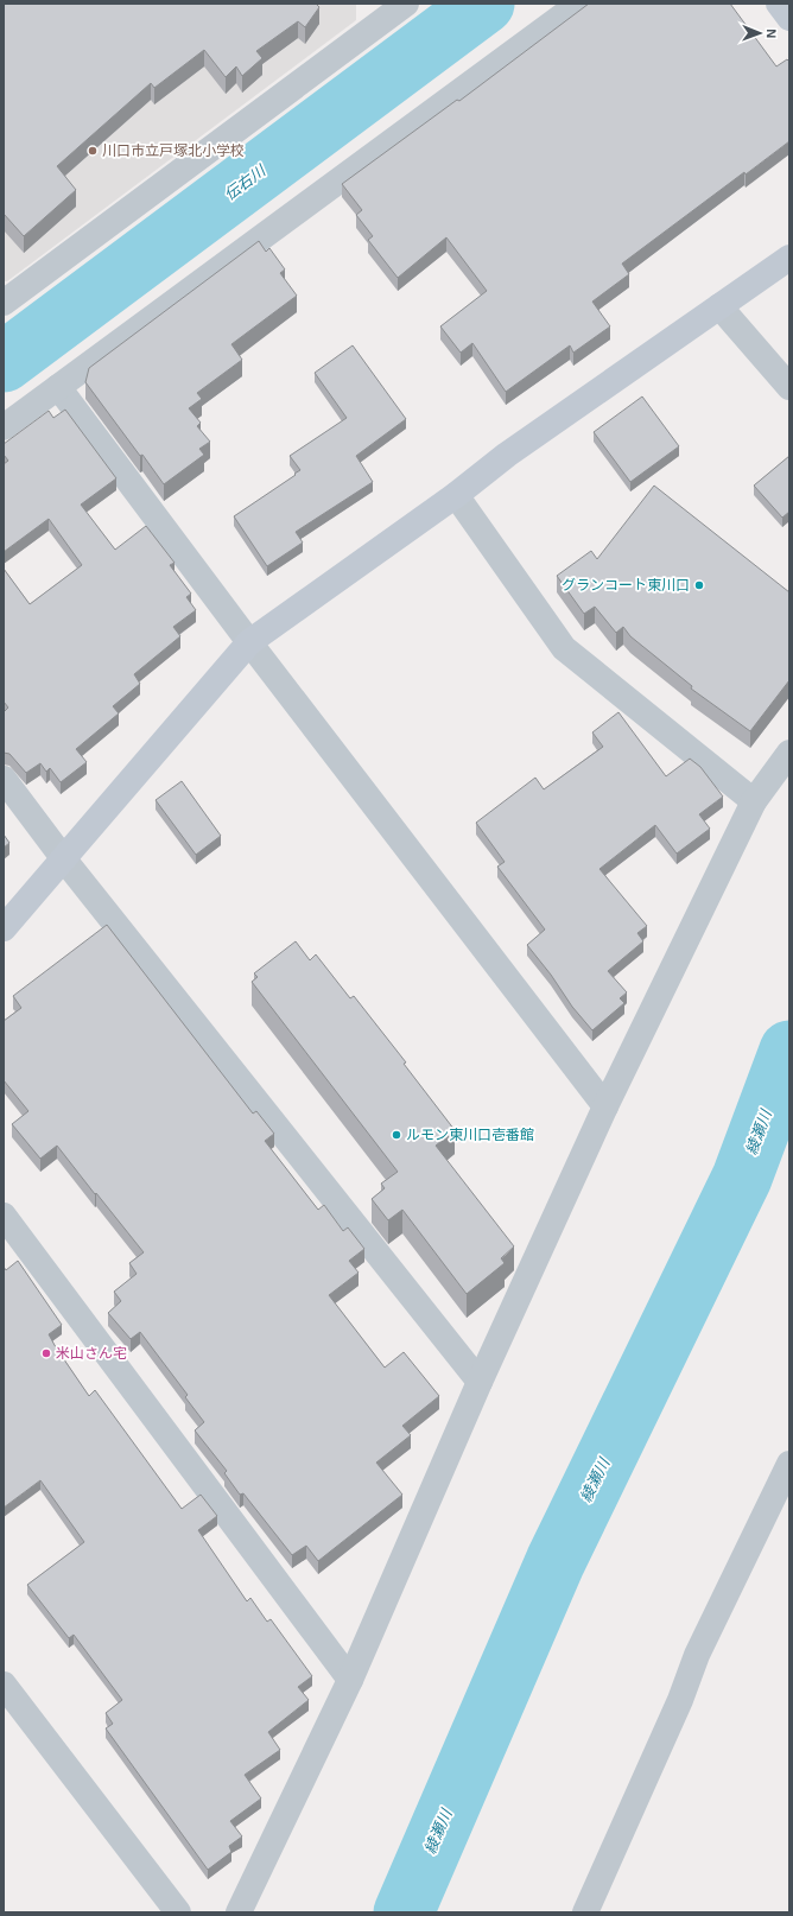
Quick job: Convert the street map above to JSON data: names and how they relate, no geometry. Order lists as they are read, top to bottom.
{
  "water": ["伝右川", "綾瀬川"],
  "places": [
    "川口市立戸塚北小学校",
    "グランコート東川口",
    "ルモン東川口壱番館",
    "米山さん宅"
  ],
  "north": "right"
}
